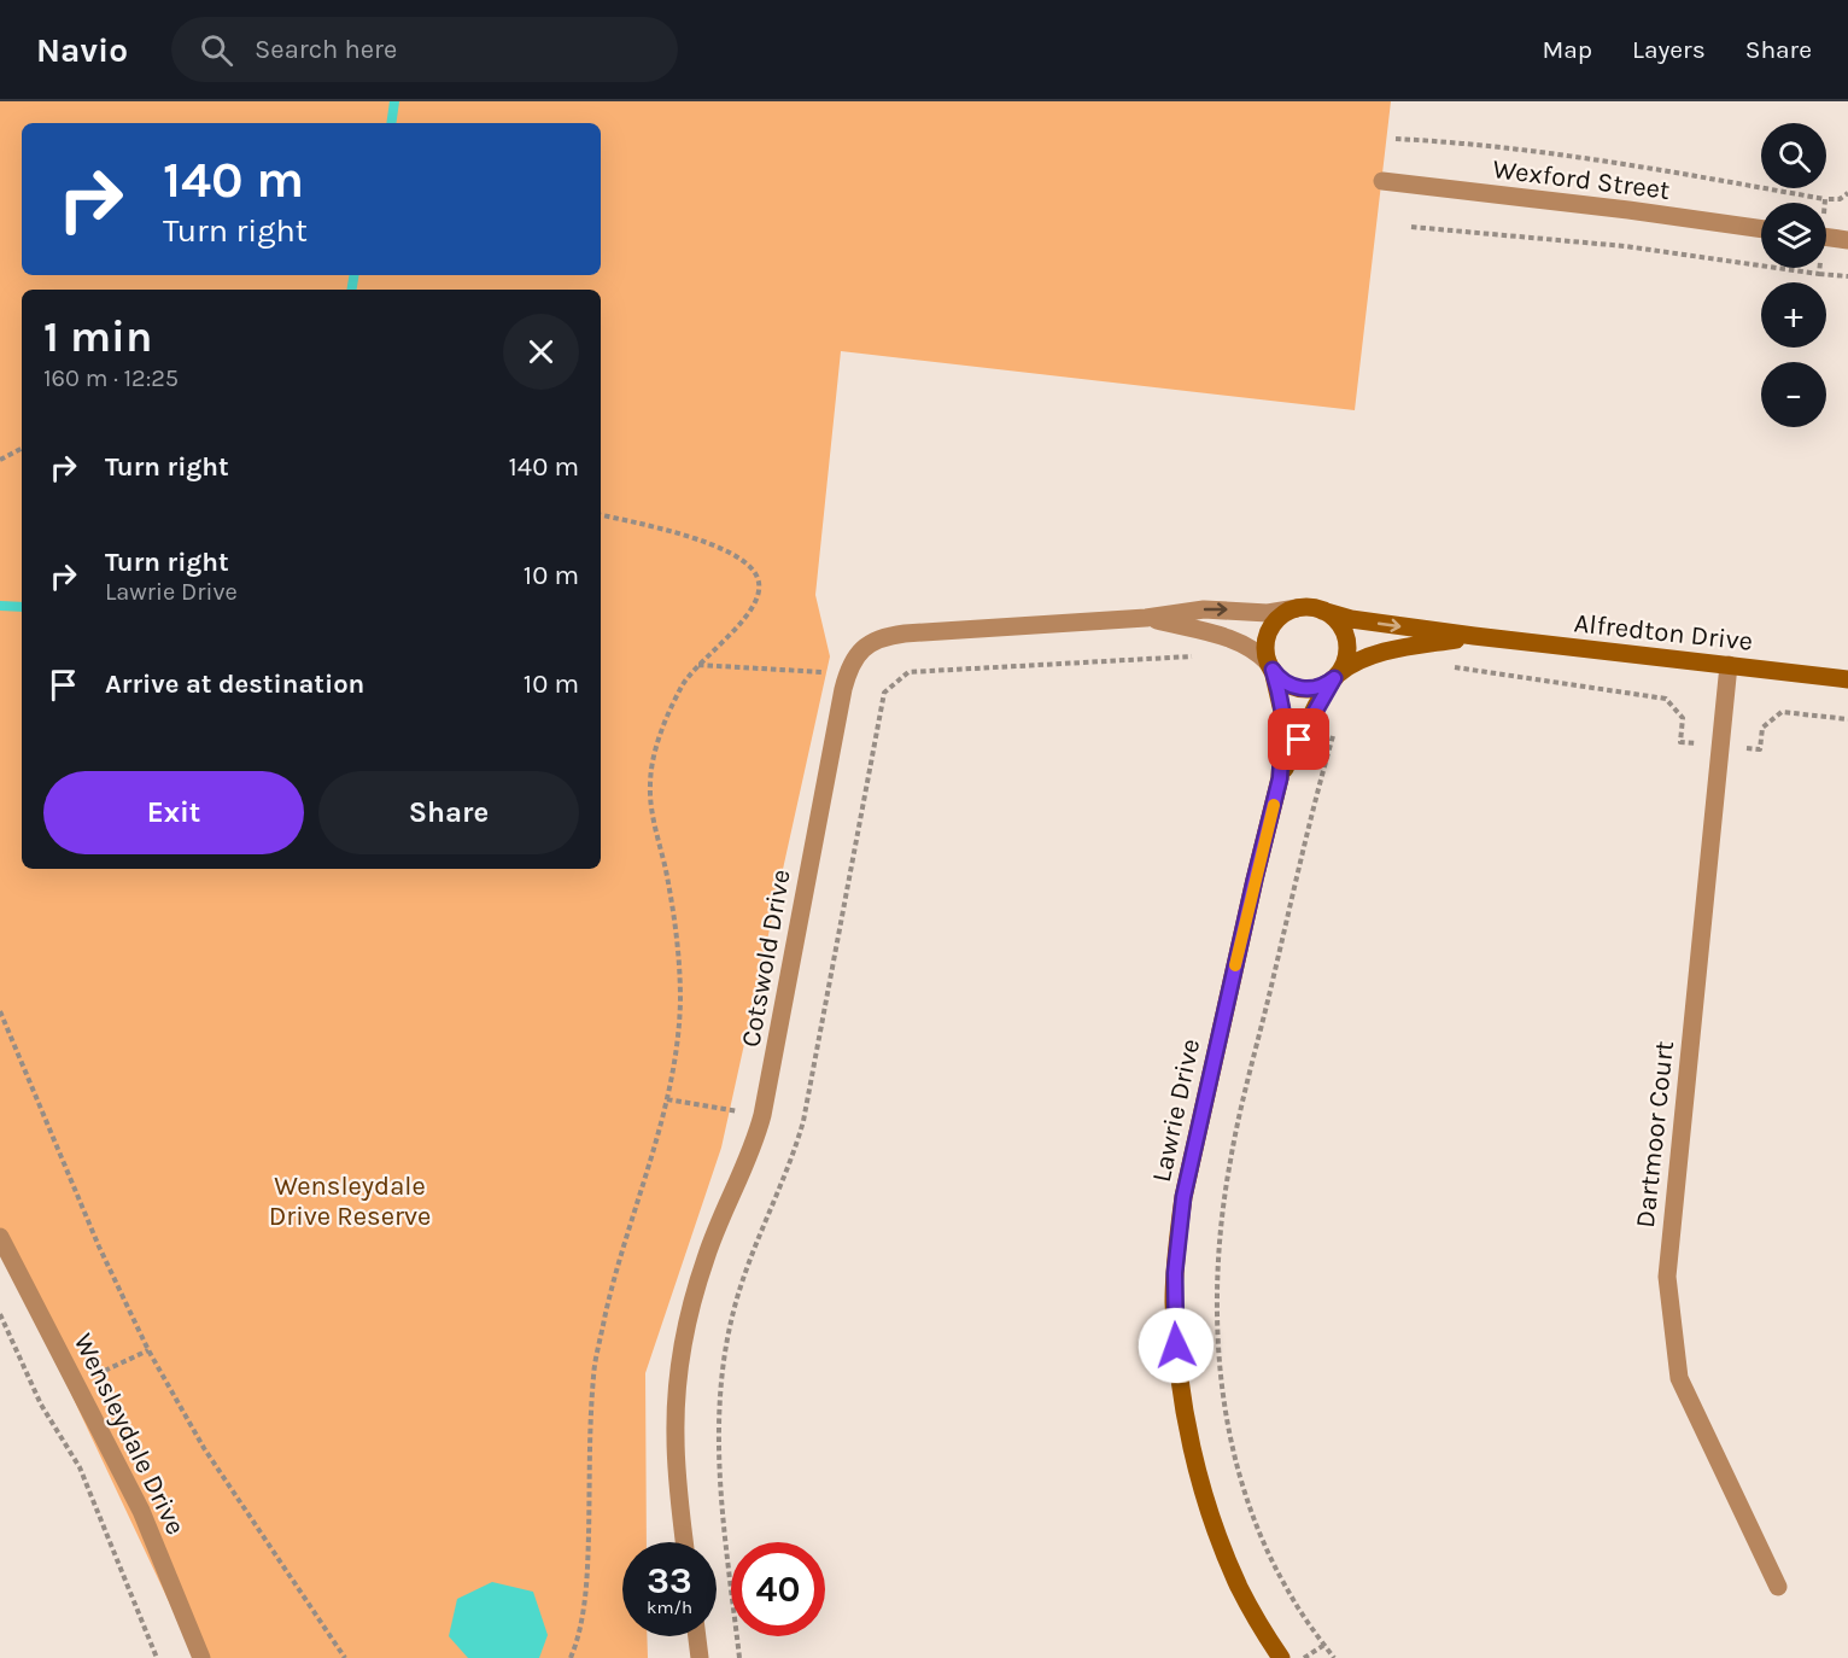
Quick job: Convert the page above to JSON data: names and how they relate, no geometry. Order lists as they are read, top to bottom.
{
  "streets": {
    "street": [
      "Wexford Street",
      "Alfredton Drive",
      "Cotswold Drive",
      "Lawrie Drive",
      "Dartmoor Court",
      "Wensleydale Drive"
    ]
  },
  "crossings": [
    ["Alfredton Drive", "Cotswold Drive"],
    ["Alfredton Drive", "Lawrie Drive"],
    ["Alfredton Drive", "Dartmoor Court"],
    ["Cotswold Drive", "Lawrie Drive"]
  ],
  "parks": ["Wensleydale Drive Reserve"],
  "page": {
    "header": "Navio",
    "search": "Search here",
    "nav": ["Map", "Layers", "Share"],
    "map_buttons": ["+", "−"],
    "turn": ["140 m", "Turn right"],
    "heading": ["1 min", "160 m · 12:25"],
    "list": [
      {
        "name": "Turn right",
        "value": "140 m"
      },
      {
        "name": "Turn right",
        "note": "Lawrie Drive",
        "value": "10 m"
      },
      {
        "name": "Arrive at destination",
        "value": "10 m"
      }
    ],
    "buttons": ["Exit", "Share"],
    "speed": "33 km/h",
    "limit": "40"
  }
}
